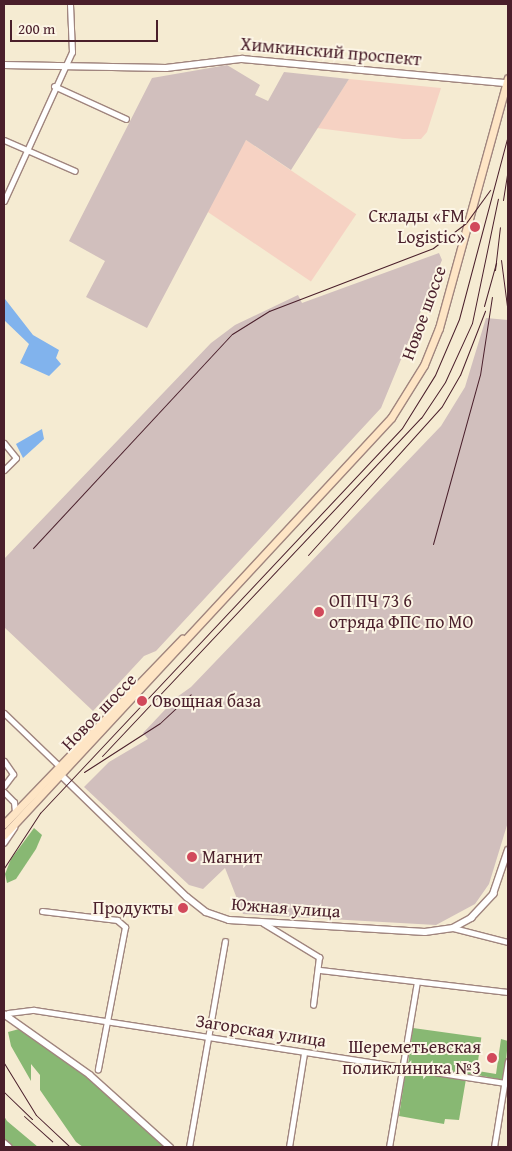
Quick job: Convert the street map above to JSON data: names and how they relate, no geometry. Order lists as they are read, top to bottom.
{
  "streets": {
    "main road": ["Новое шоссе"],
    "street": ["Химкинский проспект", "Южная улица", "Загорская улица"]
  },
  "crossings": [
    ["Химкинский проспект", "Новое шоссе"],
    ["Новое шоссе", "Южная улица"]
  ],
  "places": [
    "Склады «FM Logistic»",
    "ОП ПЧ 73 6 отряда ФПС по МО",
    "Овощная база",
    "Магнит",
    "Продукты",
    "Шереметьевская поликлиника №3"
  ],
  "scale_bar": "200 m"
}
